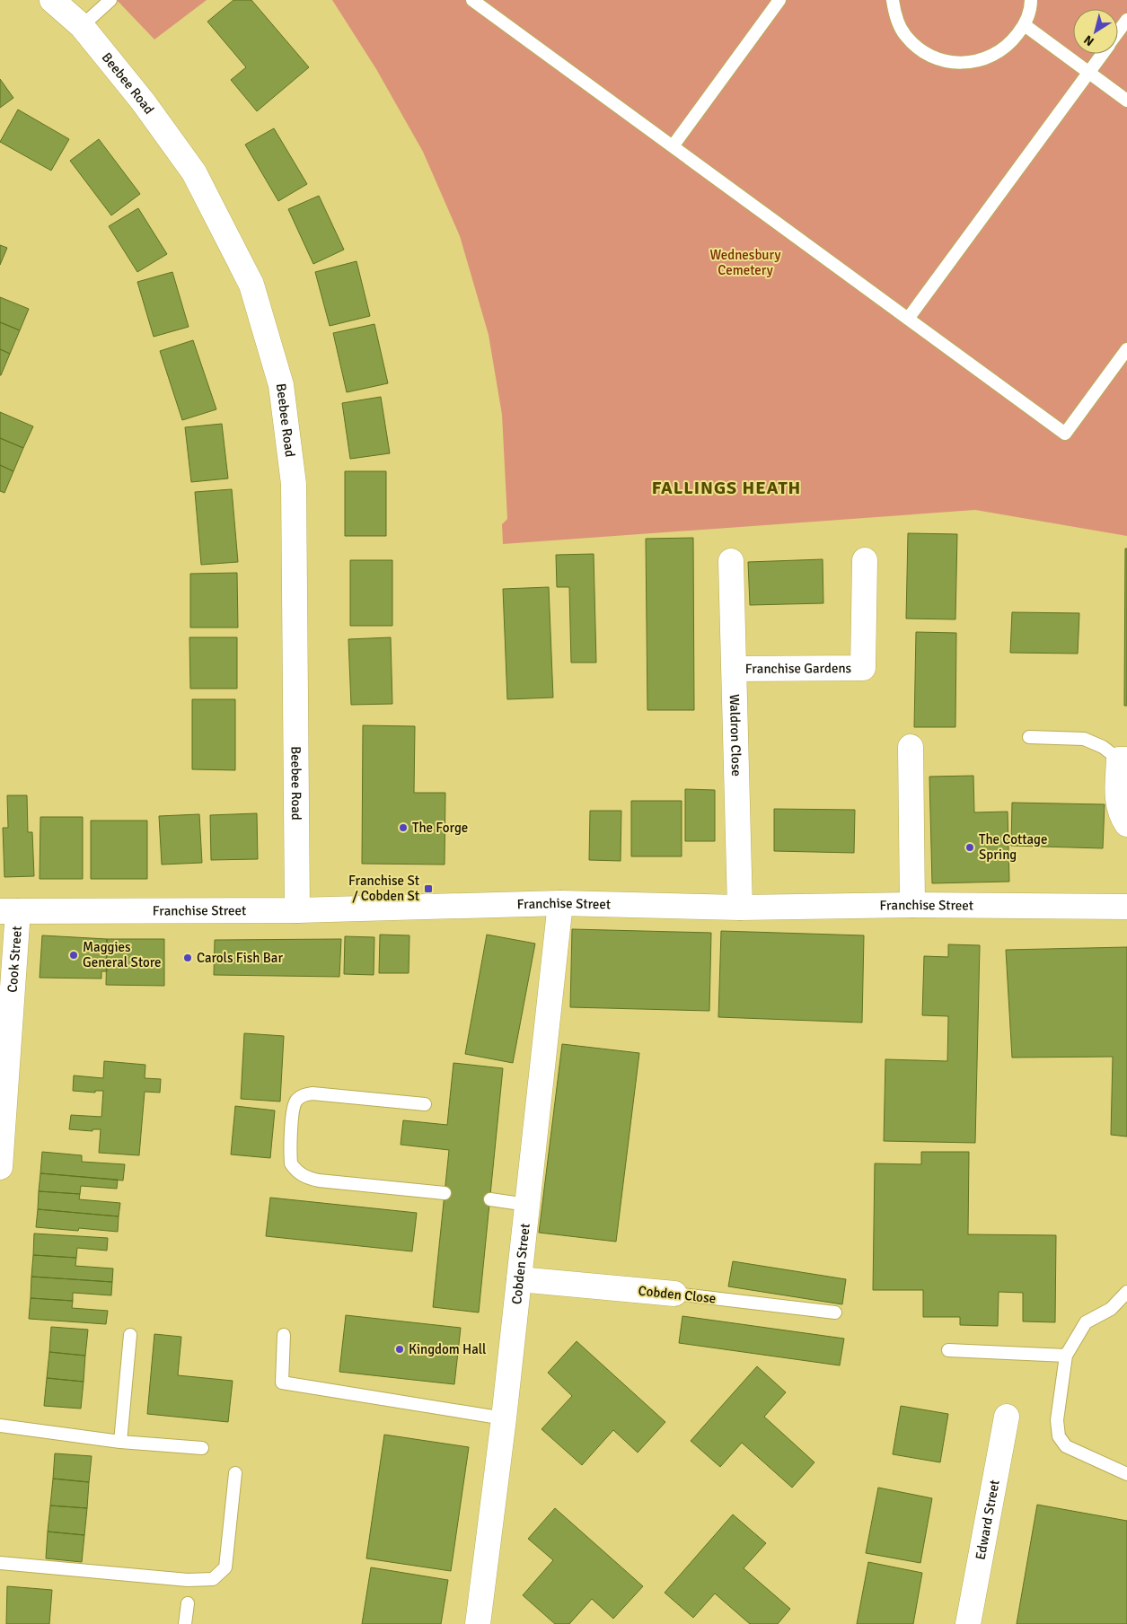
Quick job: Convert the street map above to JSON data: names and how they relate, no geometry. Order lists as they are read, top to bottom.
{
  "streets": {
    "street": [
      "Beebee Road",
      "Franchise Gardens",
      "Waldron Close",
      "Franchise Street",
      "Cook Street",
      "Cobden Street",
      "Cobden Close",
      "Edward Street"
    ]
  },
  "crossings": [
    ["Beebee Road", "Franchise Street"],
    ["Franchise Gardens", "Waldron Close"],
    ["Waldron Close", "Franchise Street"],
    ["Franchise Street", "Cook Street"],
    ["Franchise Street", "Cobden Street"],
    ["Cobden Street", "Cobden Close"]
  ],
  "districts": ["FALLINGS HEATH"],
  "parks": ["Wednesbury Cemetery"],
  "places": {
    "other": [
      "The Forge",
      "The Cottage Spring",
      "Maggies General Store",
      "Carols Fish Bar",
      "Kingdom Hall"
    ],
    "transit": ["Franchise St / Cobden St"]
  },
  "north": "bottom left"
}
